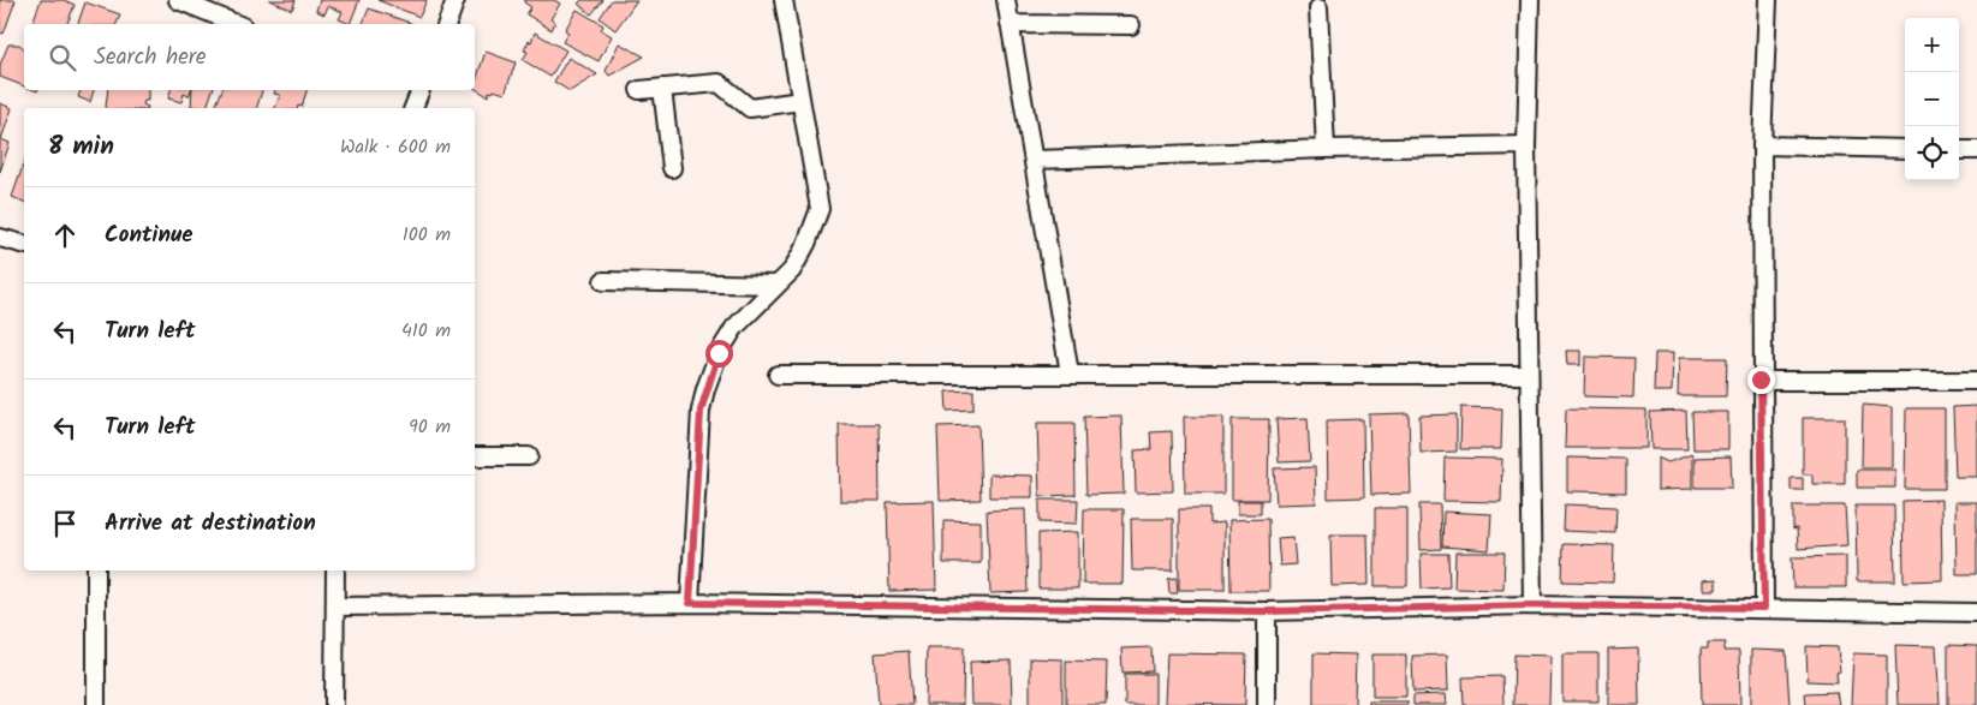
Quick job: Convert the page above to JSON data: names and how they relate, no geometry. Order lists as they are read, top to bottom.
{
  "page": {
    "map_buttons": ["+", "−"],
    "search": "Search here",
    "heading": ["8 min", "Walk · 600 m"],
    "list": [
      ["Continue", "100 m"],
      ["Turn left", "410 m"],
      ["Turn left", "90 m"],
      "Arrive at destination"
    ]
  }
}
